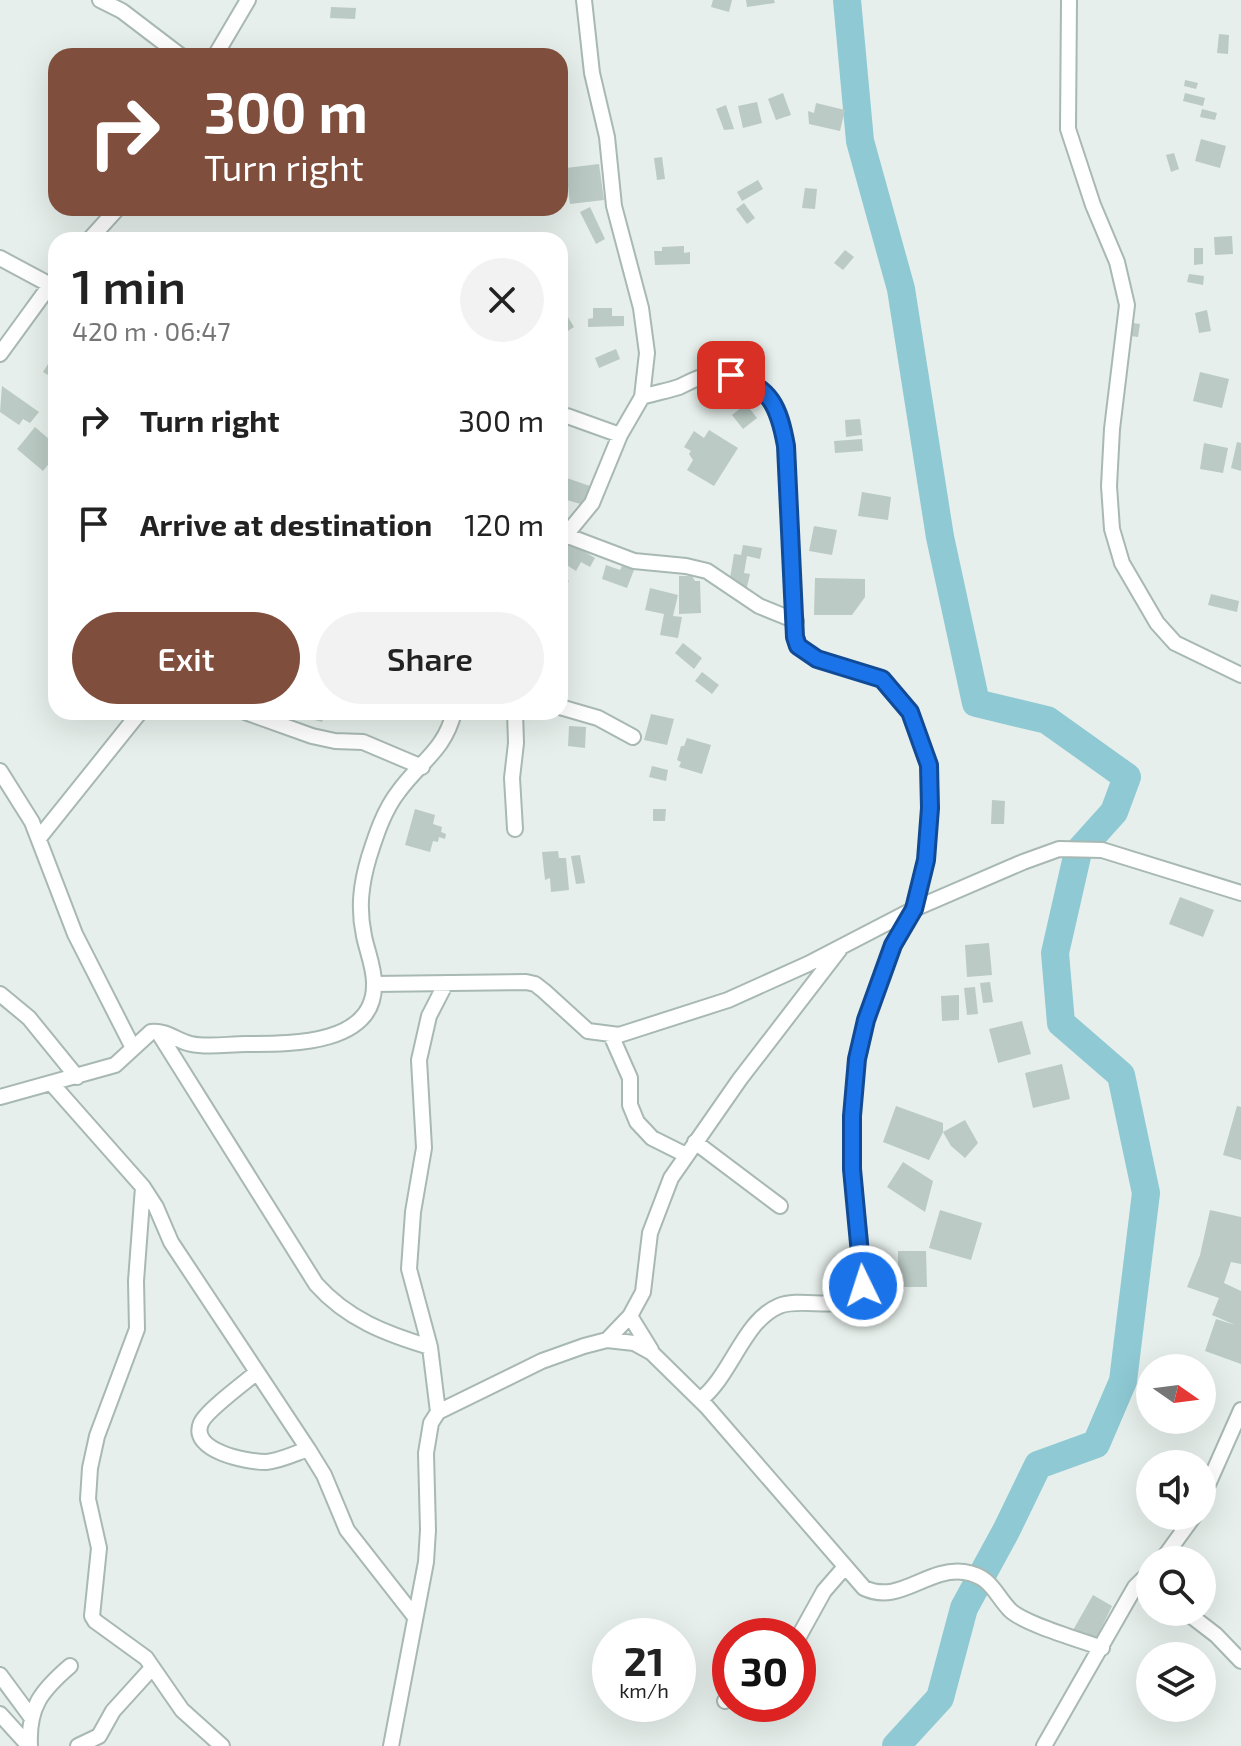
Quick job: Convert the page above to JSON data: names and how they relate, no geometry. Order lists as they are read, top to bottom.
{
  "north": "right",
  "page": {
    "turn": ["300 m", "Turn right"],
    "heading": ["1 min", "420 m · 06:47"],
    "list": [
      {
        "name": "Turn right",
        "value": "300 m"
      },
      {
        "name": "Arrive at destination",
        "value": "120 m"
      }
    ],
    "buttons": ["Exit", "Share"],
    "speed": "21 km/h",
    "limit": "30"
  }
}
